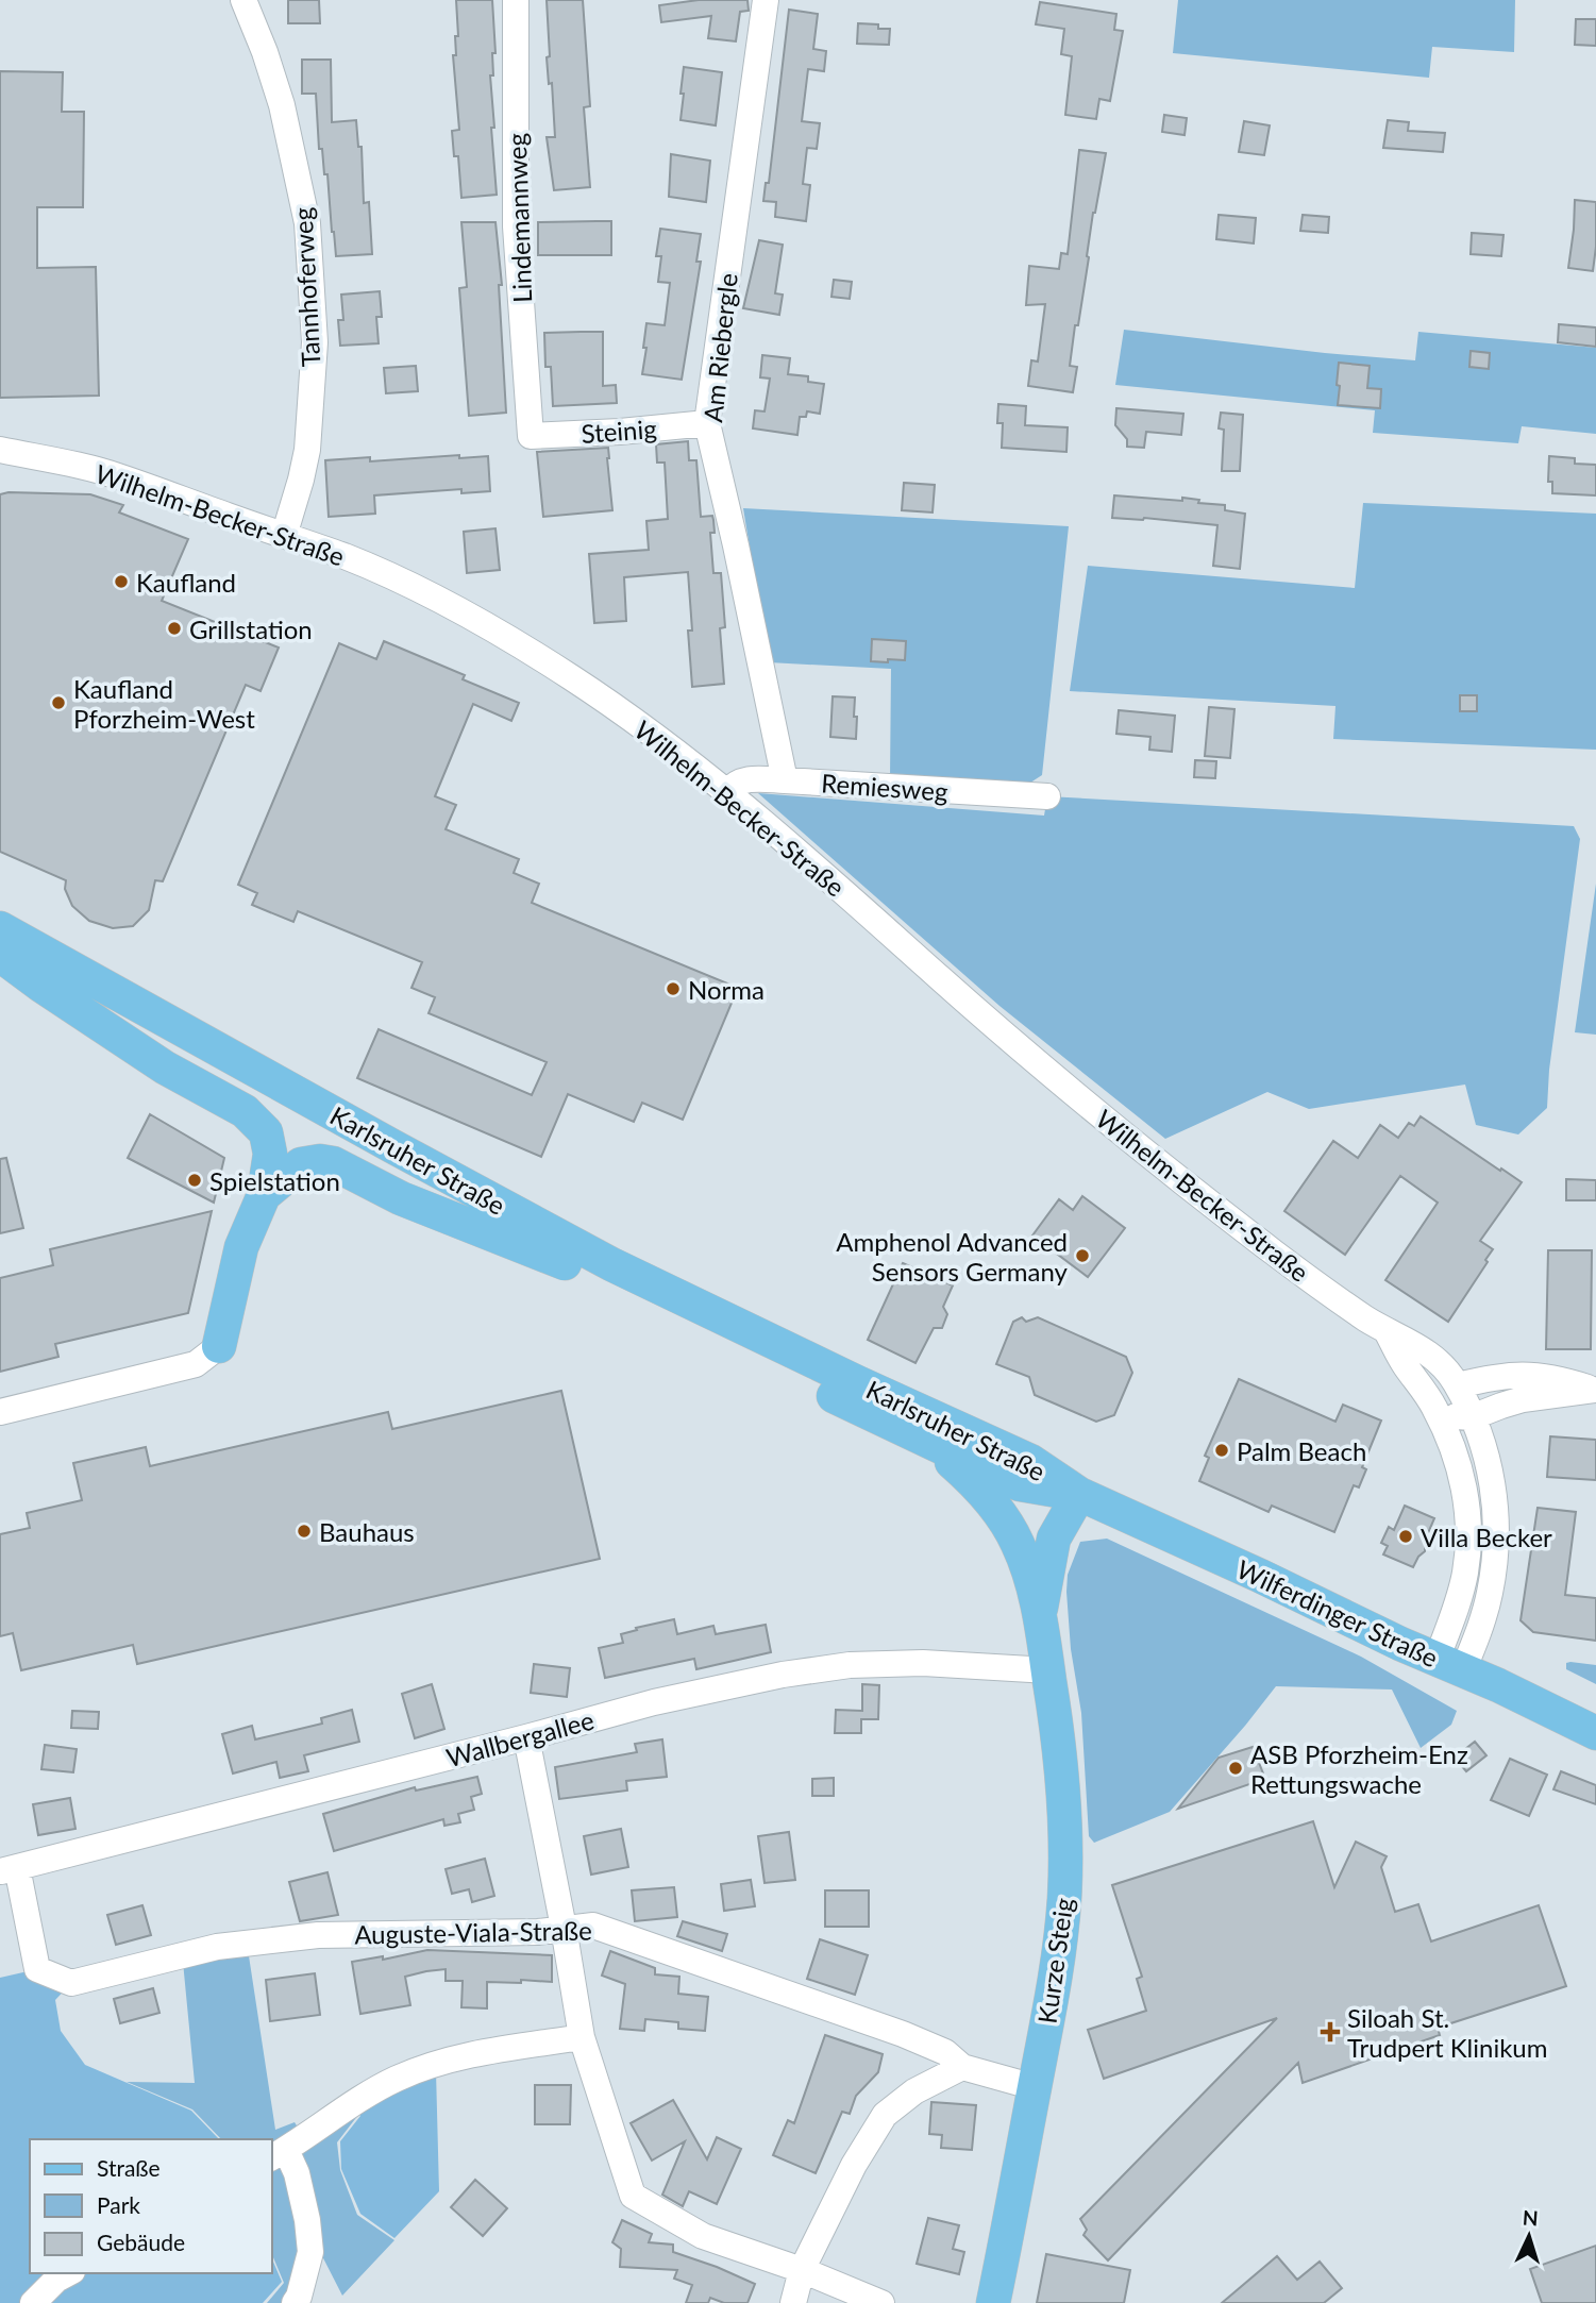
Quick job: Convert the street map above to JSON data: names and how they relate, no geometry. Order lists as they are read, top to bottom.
{
  "streets": {
    "main road": ["Karlsruher Straße", "Wilferdinger Straße", "Kurze Steig"],
    "street": [
      "Lindemannweg",
      "Tannhoferweg",
      "Am Riebergle",
      "Steinig",
      "Wilhelm-Becker-Straße",
      "Remiesweg",
      "Wallbergallee",
      "Auguste-Viala-Straße"
    ]
  },
  "crossings": [
    ["Lindemannweg", "Steinig"],
    ["Tannhoferweg", "Wilhelm-Becker-Straße"],
    ["Am Riebergle", "Steinig"],
    ["Am Riebergle", "Remiesweg"],
    ["Wilhelm-Becker-Straße", "Remiesweg"],
    ["Wilhelm-Becker-Straße", "Wilferdinger Straße"],
    ["Karlsruher Straße", "Wilferdinger Straße"],
    ["Karlsruher Straße", "Kurze Steig"],
    ["Wilferdinger Straße", "Kurze Steig"],
    ["Wallbergallee", "Auguste-Viala-Straße"],
    ["Wallbergallee", "Kurze Steig"],
    ["Auguste-Viala-Straße", "Kurze Steig"]
  ],
  "places": {
    "other": [
      "Kaufland",
      "Grillstation",
      "Kaufland Pforzheim-West",
      "Norma",
      "Spielstation",
      "Amphenol Advanced Sensors Germany",
      "Palm Beach",
      "Bauhaus",
      "Villa Becker",
      "ASB Pforzheim-Enz Rettungswache"
    ],
    "health": ["Siloah St. Trudpert Klinikum"]
  },
  "legend": ["Straße", "Park", "Gebäude"],
  "north": "top"
}
